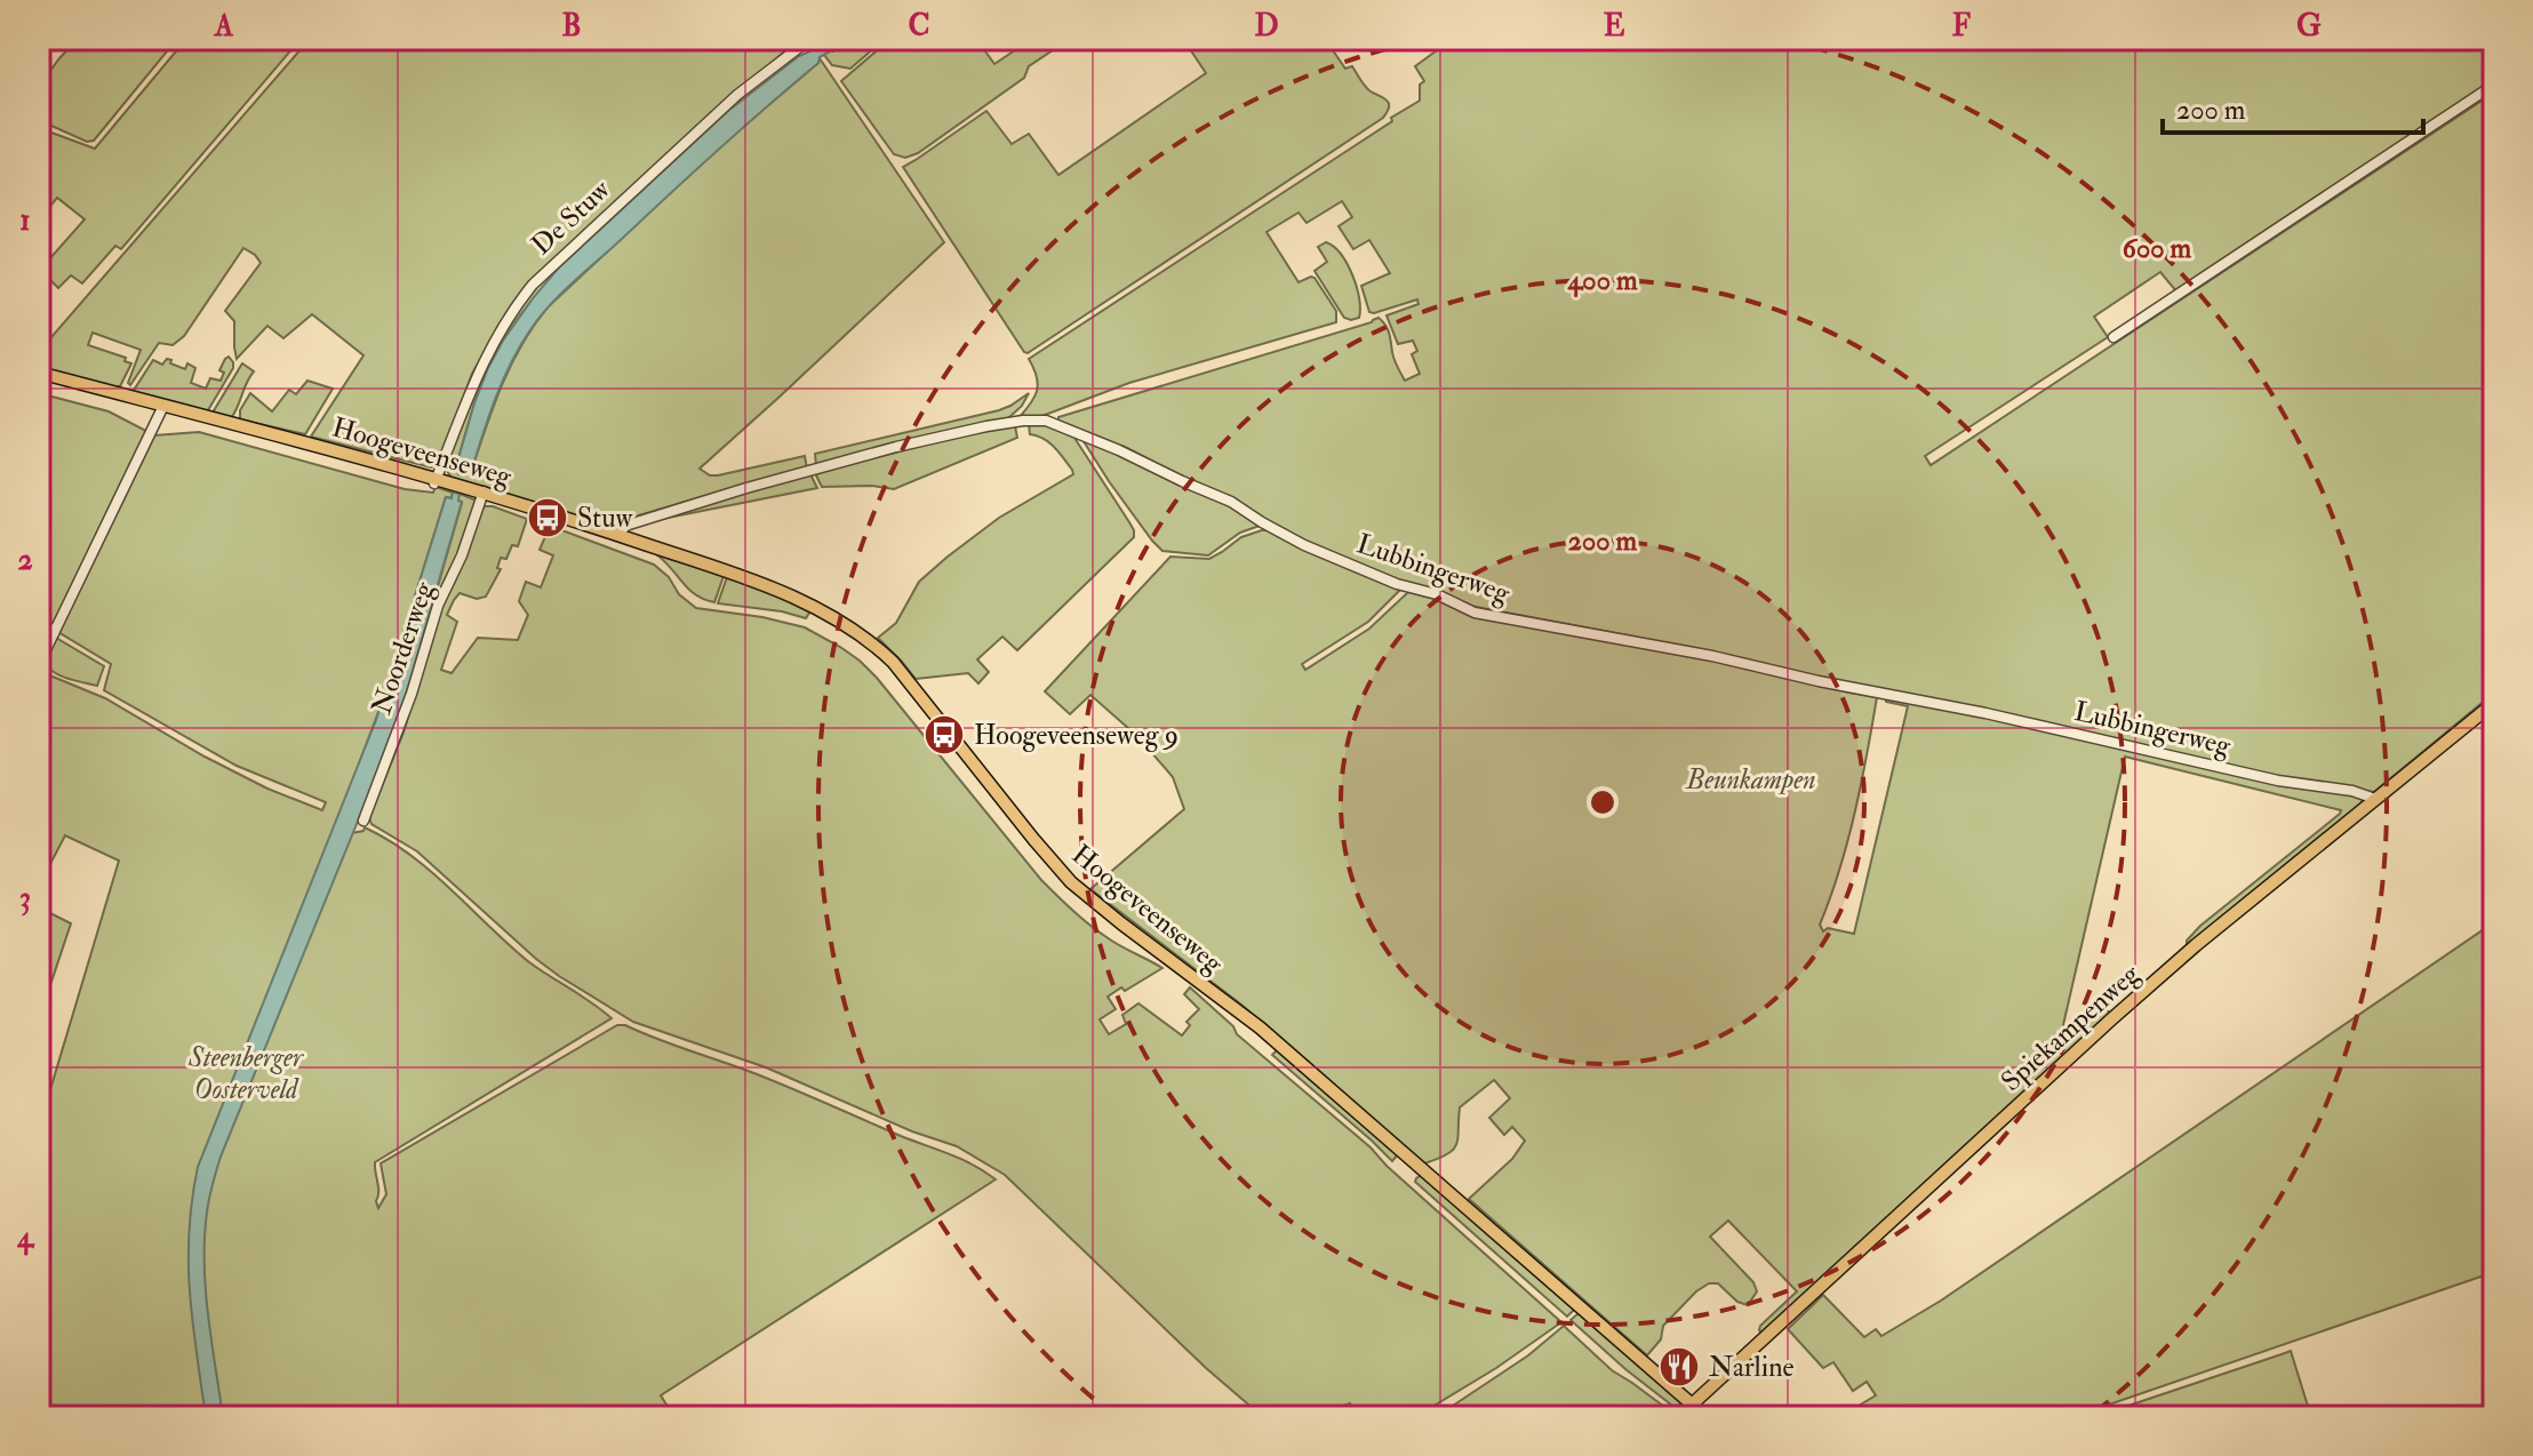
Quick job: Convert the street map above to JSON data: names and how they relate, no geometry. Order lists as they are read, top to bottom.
{
  "streets": {
    "main road": ["Hoogeveenseweg", "Spiekampenweg"],
    "street": ["De Stuw", "Lubbingerweg", "Noorderweg"]
  },
  "crossings": [
    ["De Stuw", "Hoogeveenseweg"],
    ["Hoogeveenseweg", "Lubbingerweg"],
    ["Hoogeveenseweg", "Noorderweg"],
    ["Hoogeveenseweg", "Spiekampenweg"],
    ["Lubbingerweg", "Spiekampenweg"]
  ],
  "parks": ["Beunkampen", "Steenberger Oosterveld"],
  "places": {
    "bus stop": ["Stuw", "Hoogeveenseweg 9"],
    "restaurant": ["Narline"]
  },
  "scale_bar": "200 m",
  "grid": {
    "columns": [
      "A",
      "B",
      "C",
      "D",
      "E",
      "F",
      "G"
    ],
    "rows": [
      "1",
      "2",
      "3",
      "4"
    ]
  },
  "rings": ["600 m", "400 m", "200 m"]
}
